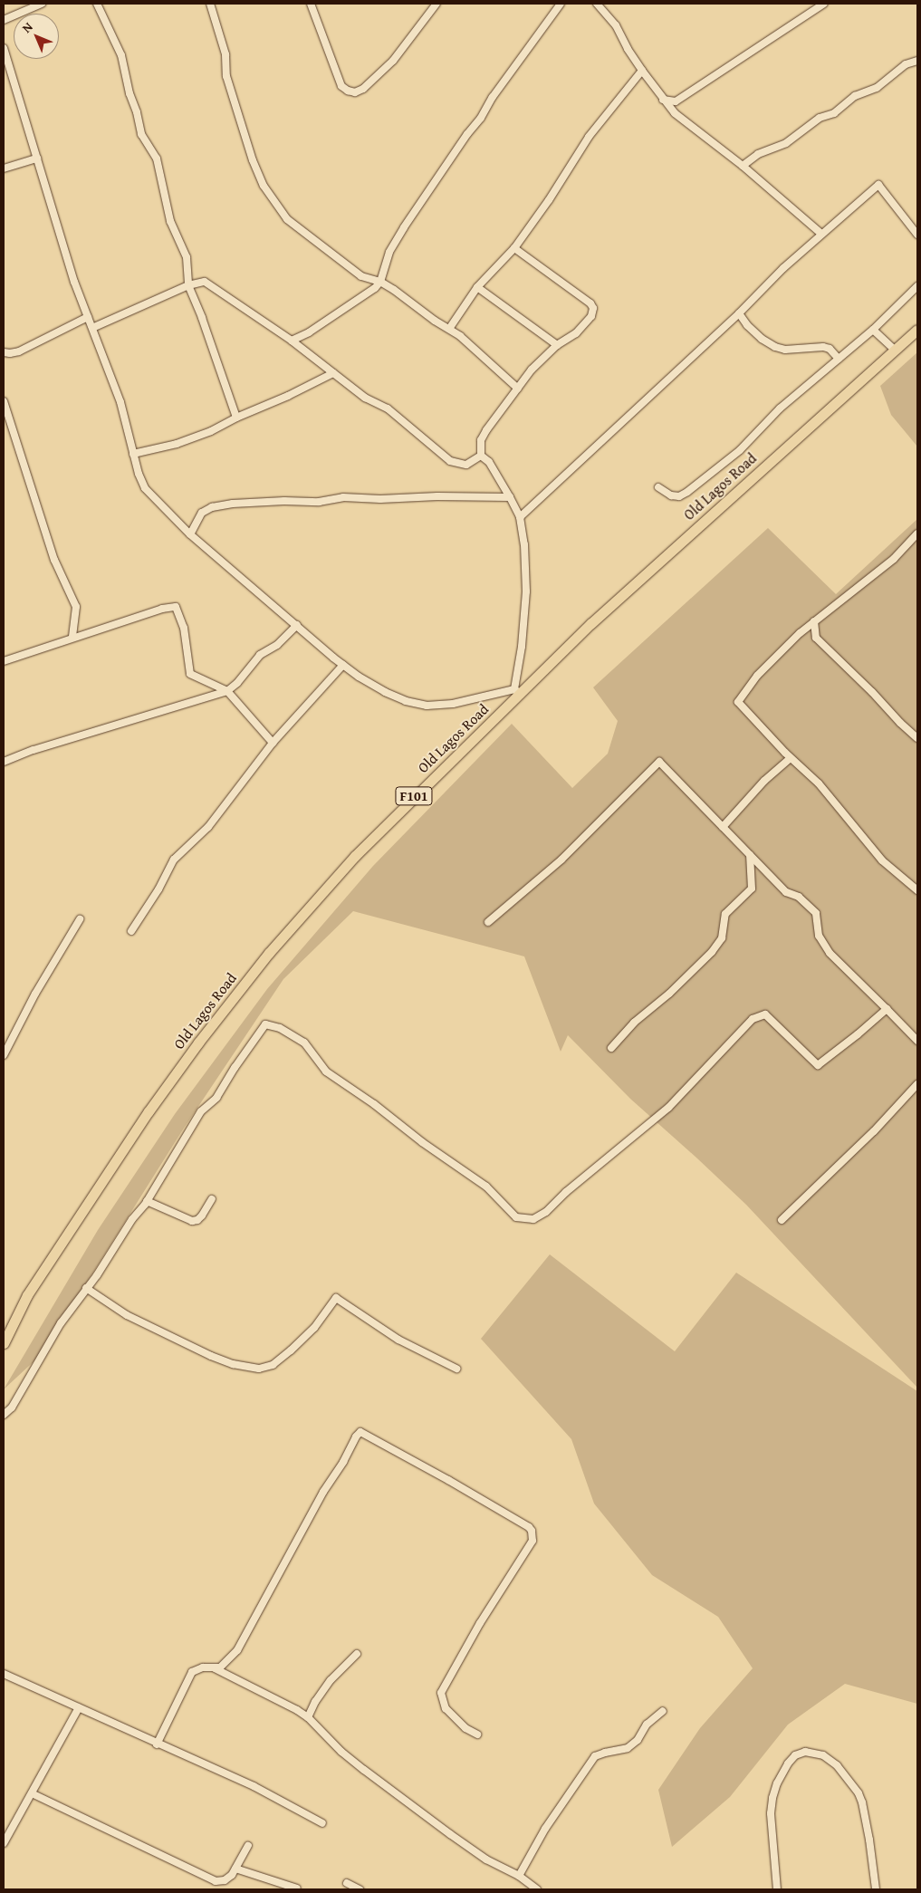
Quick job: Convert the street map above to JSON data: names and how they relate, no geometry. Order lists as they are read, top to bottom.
{
  "streets": {
    "main road": ["Old Lagos Road", "F101"]
  },
  "north": "top left"
}
